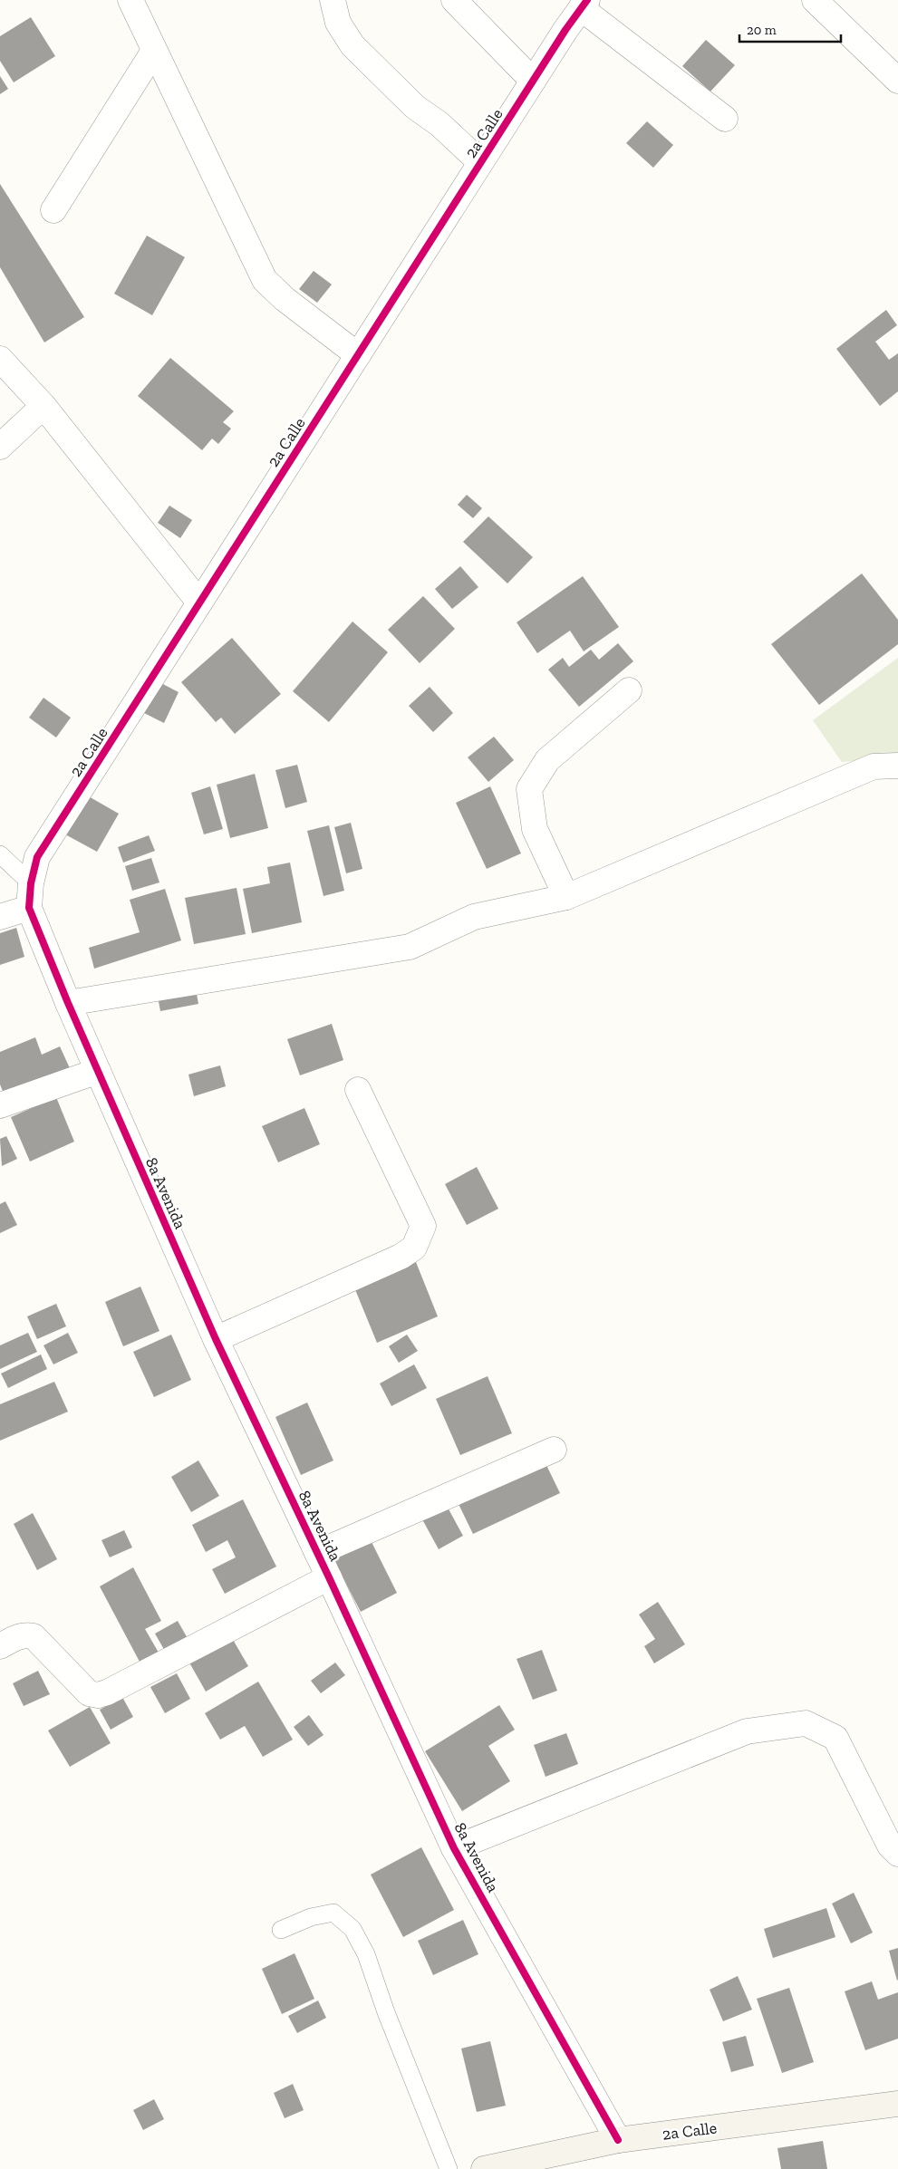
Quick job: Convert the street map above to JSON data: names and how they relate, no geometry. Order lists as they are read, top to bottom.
{
  "streets": {
    "main road": ["2a Calle"],
    "street": ["8a Avenida"]
  },
  "crossings": [
    ["2a Calle", "8a Avenida"]
  ],
  "scale_bar": "20 m"
}
